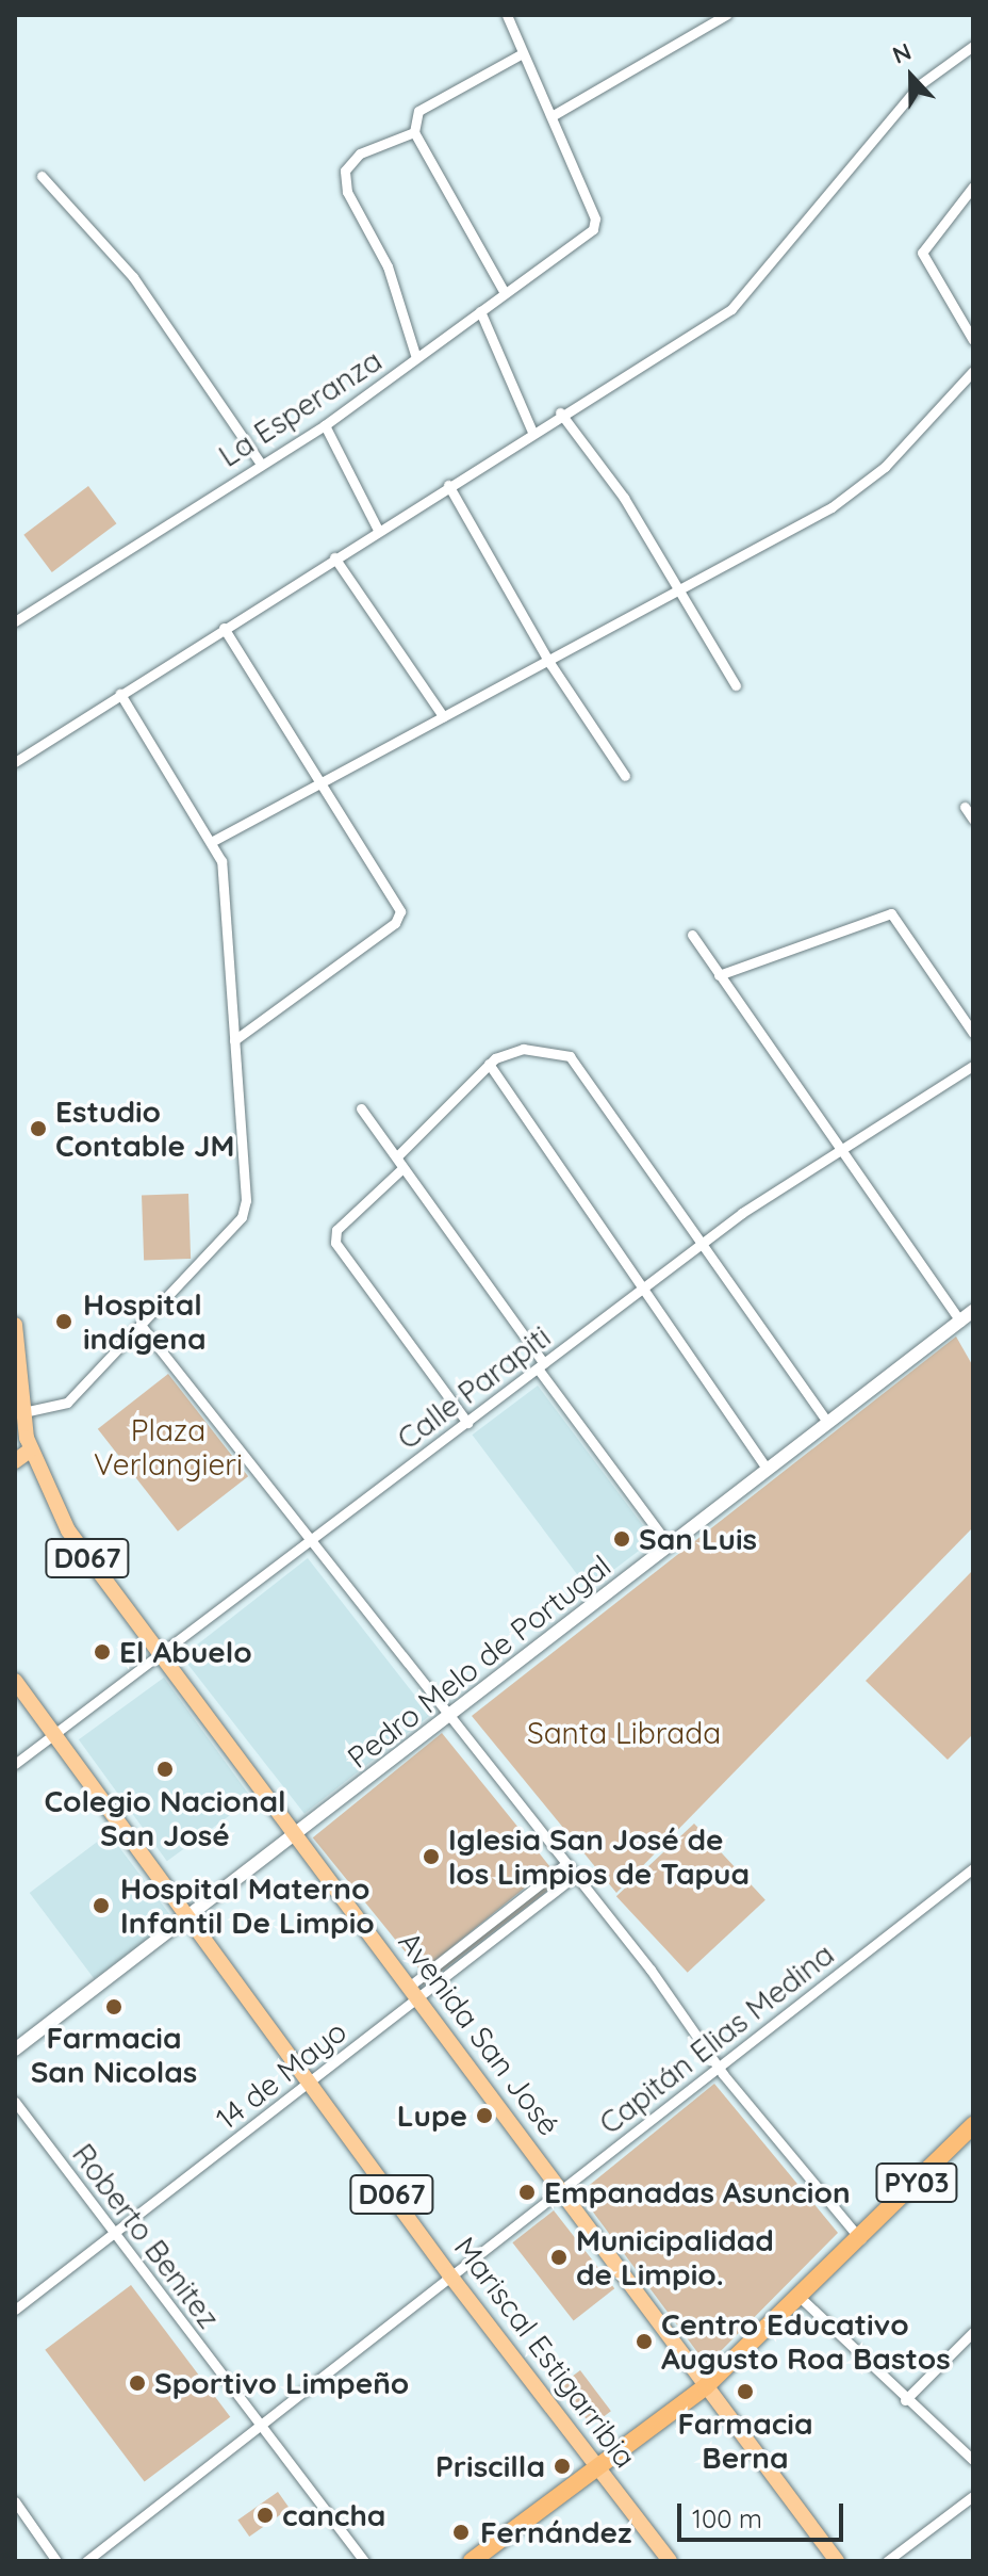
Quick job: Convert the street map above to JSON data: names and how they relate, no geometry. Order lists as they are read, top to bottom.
{
  "streets": {
    "highway": ["PY03"],
    "main road": ["D067", "Avenida San José", "Mariscal Estigarribia"],
    "street": [
      "La Esperanza",
      "Calle Parapiti",
      "Pedro Melo de Portugal",
      "Capitán Elias Medina",
      "14 de Mayo",
      "Roberto Benitez"
    ]
  },
  "crossings": [
    ["Calle Parapiti", "Avenida San José"],
    ["Calle Parapiti", "Mariscal Estigarribia"],
    ["D067", "Avenida San José"],
    ["Pedro Melo de Portugal", "Avenida San José"],
    ["Pedro Melo de Portugal", "Mariscal Estigarribia"],
    ["Avenida San José", "Capitán Elias Medina"],
    ["Avenida San José", "14 de Mayo"],
    ["Avenida San José", "PY03"],
    ["Capitán Elias Medina", "Roberto Benitez"],
    ["Capitán Elias Medina", "Mariscal Estigarribia"],
    ["14 de Mayo", "Roberto Benitez"],
    ["14 de Mayo", "Mariscal Estigarribia"],
    ["PY03", "Mariscal Estigarribia"]
  ],
  "parks": ["Plaza Verlangieri", "Santa Librada"],
  "places": [
    "Estudio Contable JM",
    "Hospital indígena",
    "San Luis",
    "El Abuelo",
    "Colegio Nacional San José",
    "Iglesia San José de los Limpios de Tapua",
    "Hospital Materno Infantil De Limpio",
    "Farmacia San Nicolas",
    "Lupe",
    "Empanadas Asuncion",
    "Municipalidad de Limpio.",
    "Centro Educativo Augusto Roa Bastos",
    "Sportivo Limpeño",
    "Farmacia Berna",
    "Priscilla",
    "cancha",
    "Fernández"
  ],
  "scale_bar": "100 m",
  "north": "top"
}
